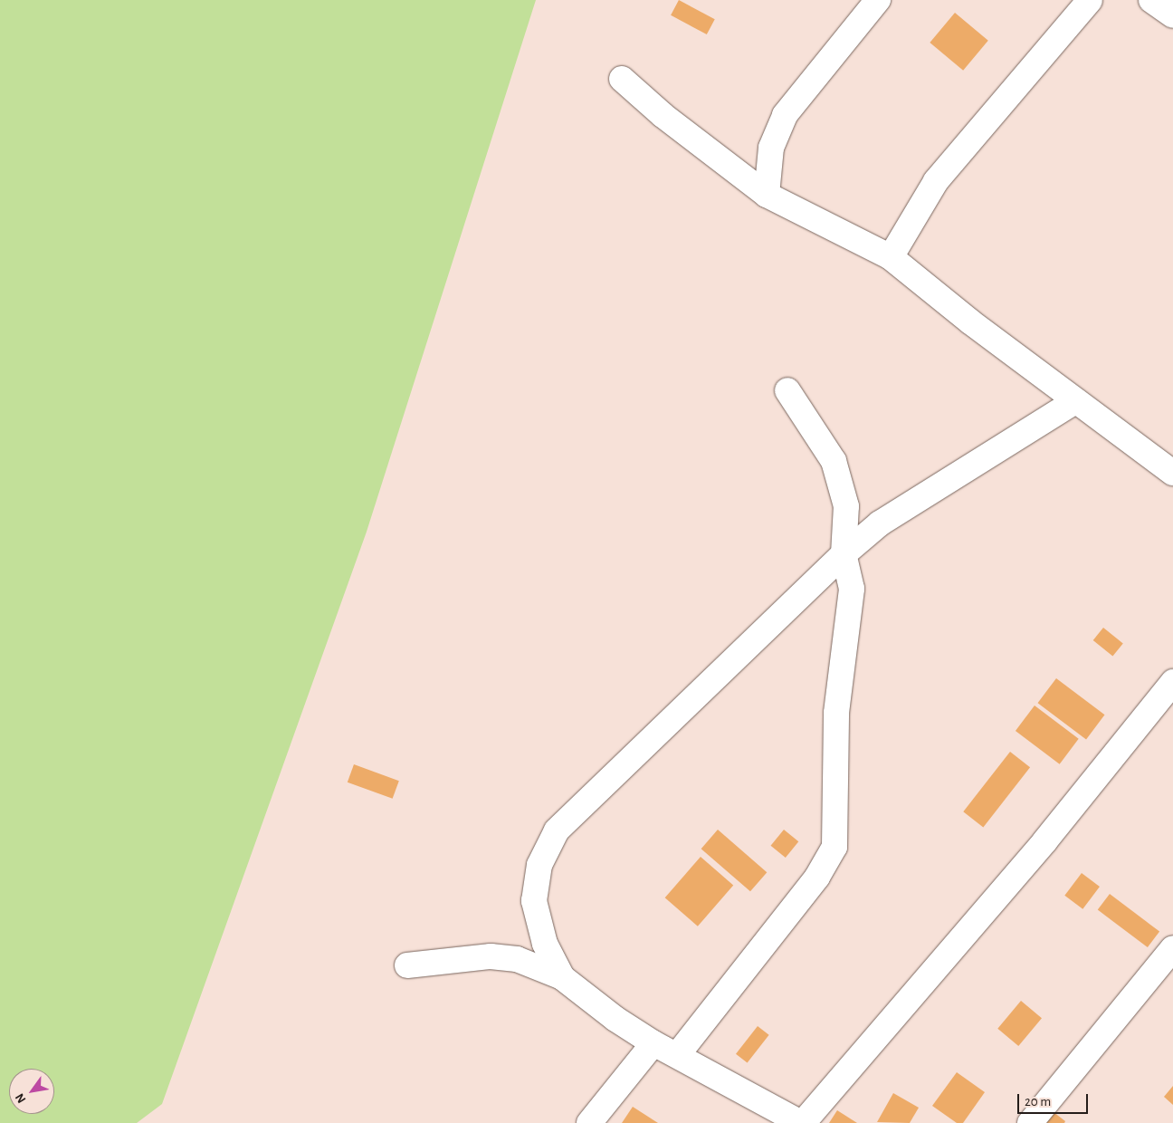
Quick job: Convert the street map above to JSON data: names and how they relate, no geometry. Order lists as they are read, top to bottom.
{
  "scale_bar": "20 m",
  "north": "bottom left"
}
